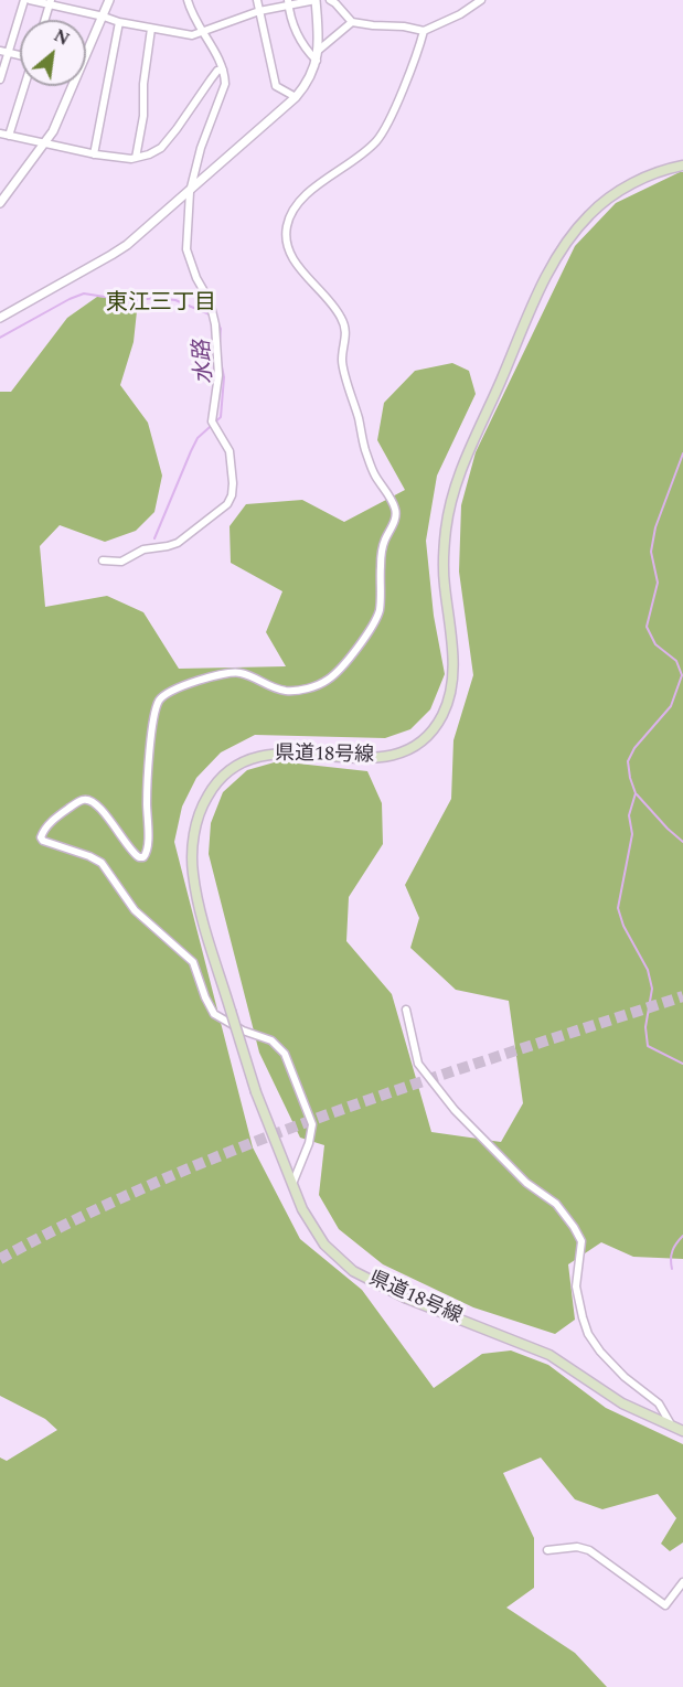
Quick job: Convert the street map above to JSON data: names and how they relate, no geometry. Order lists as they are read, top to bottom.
{
  "streets": {
    "main road": ["県道18号線"]
  },
  "districts": ["東江三丁目"],
  "water": ["水路"],
  "north": "top right"
}
